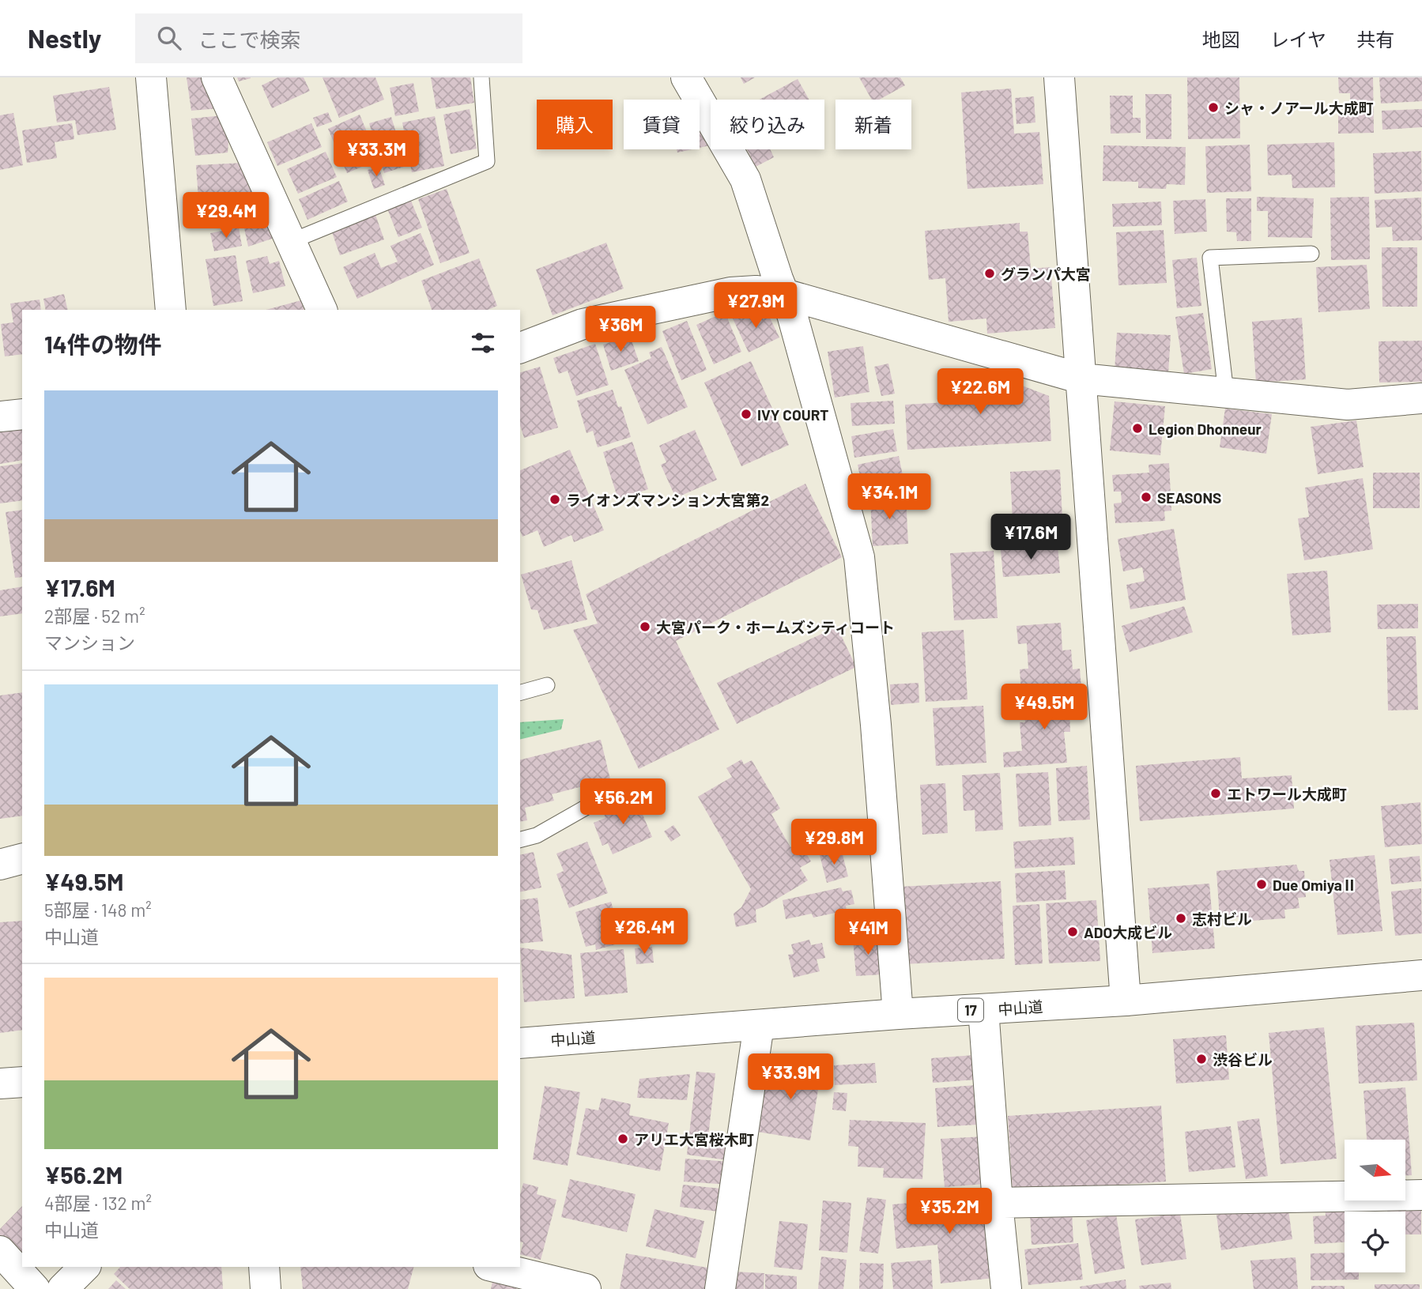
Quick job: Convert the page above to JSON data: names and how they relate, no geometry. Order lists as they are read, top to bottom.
{
  "streets": {
    "main road": ["中山道", "17"]
  },
  "places": [
    "シャ・ノアール大成町",
    "グランパ大宮",
    "IVY COURT",
    "Legion Dhonneur",
    "SEASONS",
    "ライオンズマンション大宮第2",
    "大宮パーク・ホームズシティコート",
    "エトワール大成町",
    "Due OmiyaⅡ",
    "志村ビル",
    "ADO大成ビル",
    "渋谷ビル",
    "アリエ大宮桜木町"
  ],
  "north": "right",
  "page": {
    "header": "Nestly",
    "search": "ここで検索",
    "nav": ["地図", "レイヤ", "共有"],
    "chip": [
      "購入",
      "賃貸",
      "絞り込み",
      "新着"
    ],
    "price": [
      "¥33.3M",
      "¥29.4M",
      "¥27.9M",
      "¥36M",
      "¥22.6M",
      "¥34.1M",
      "¥17.6M",
      "¥49.5M",
      "¥56.2M",
      "¥29.8M",
      "¥26.4M",
      "¥41M",
      "¥33.9M",
      "¥35.2M"
    ],
    "heading": "14件の物件",
    "list": [
      {
        "name": "¥17.6M",
        "note": "2部屋 · 52 m² · マンション"
      },
      {
        "name": "¥49.5M",
        "note": "5部屋 · 148 m² · 中山道"
      },
      {
        "name": "¥56.2M",
        "note": "4部屋 · 132 m² · 中山道"
      }
    ]
  }
}
